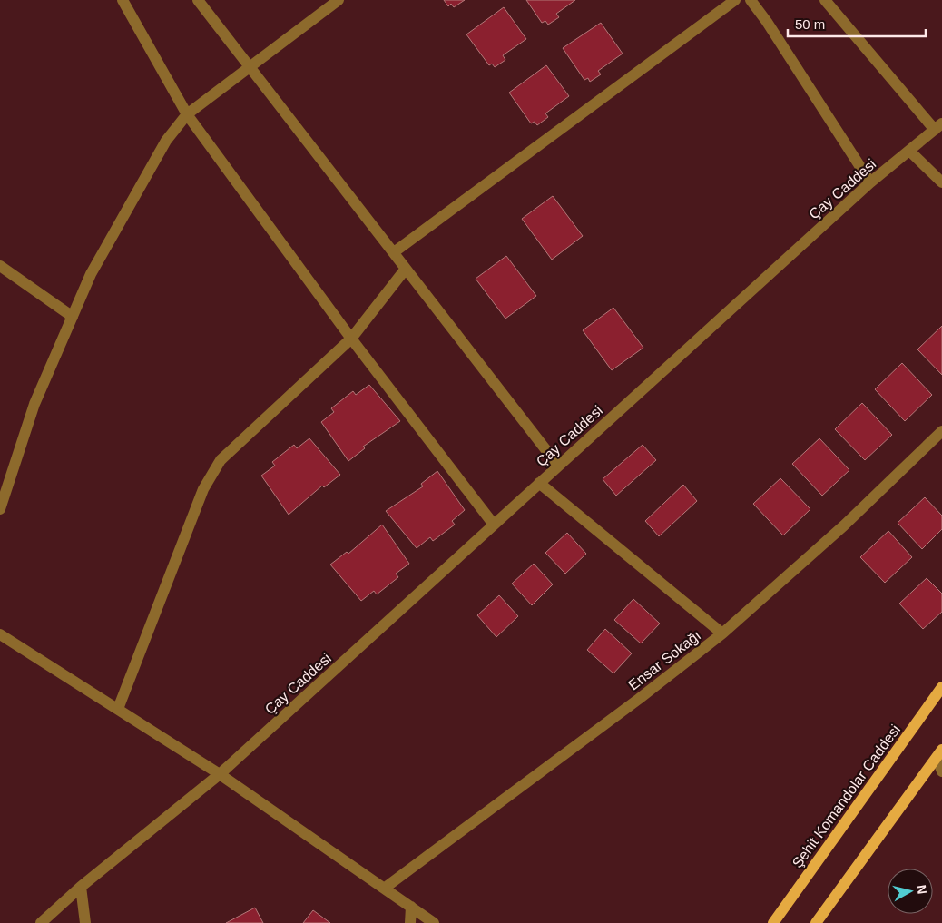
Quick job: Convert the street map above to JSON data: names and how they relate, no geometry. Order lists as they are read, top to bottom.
{
  "streets": {
    "main road": ["Şehit Komandolar Caddesi"],
    "street": ["Çay Caddesi", "Ensar Sokağı"]
  },
  "scale_bar": "50 m",
  "north": "right"
}
